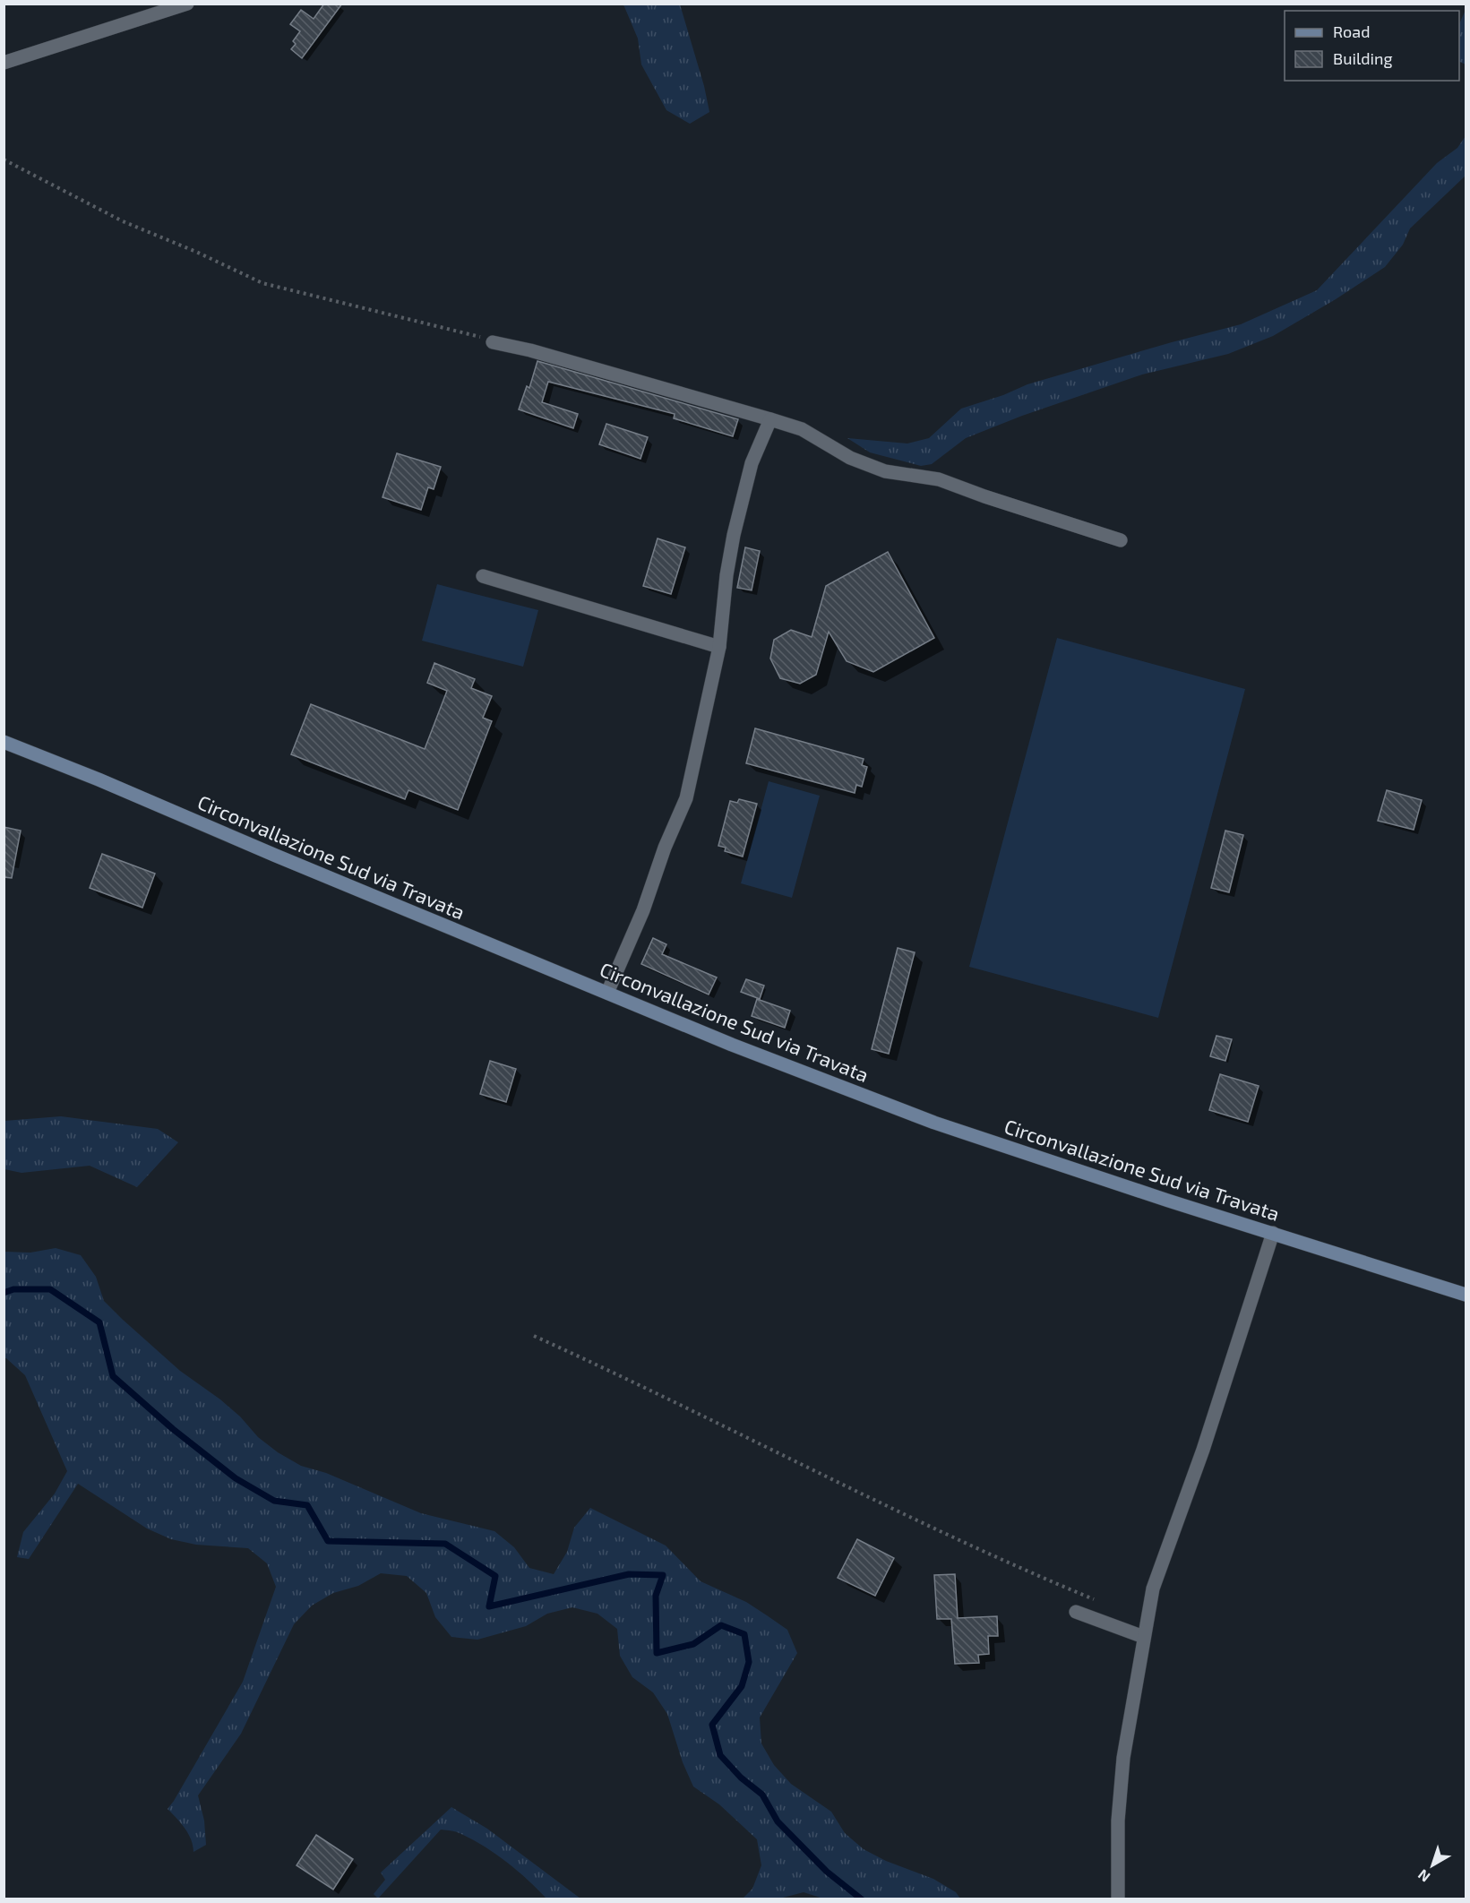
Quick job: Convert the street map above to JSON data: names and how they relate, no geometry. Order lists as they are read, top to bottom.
{
  "streets": {
    "street": ["Circonvallazione Sud via Travata"]
  },
  "legend": ["Road", "Building"],
  "north": "bottom left"
}
